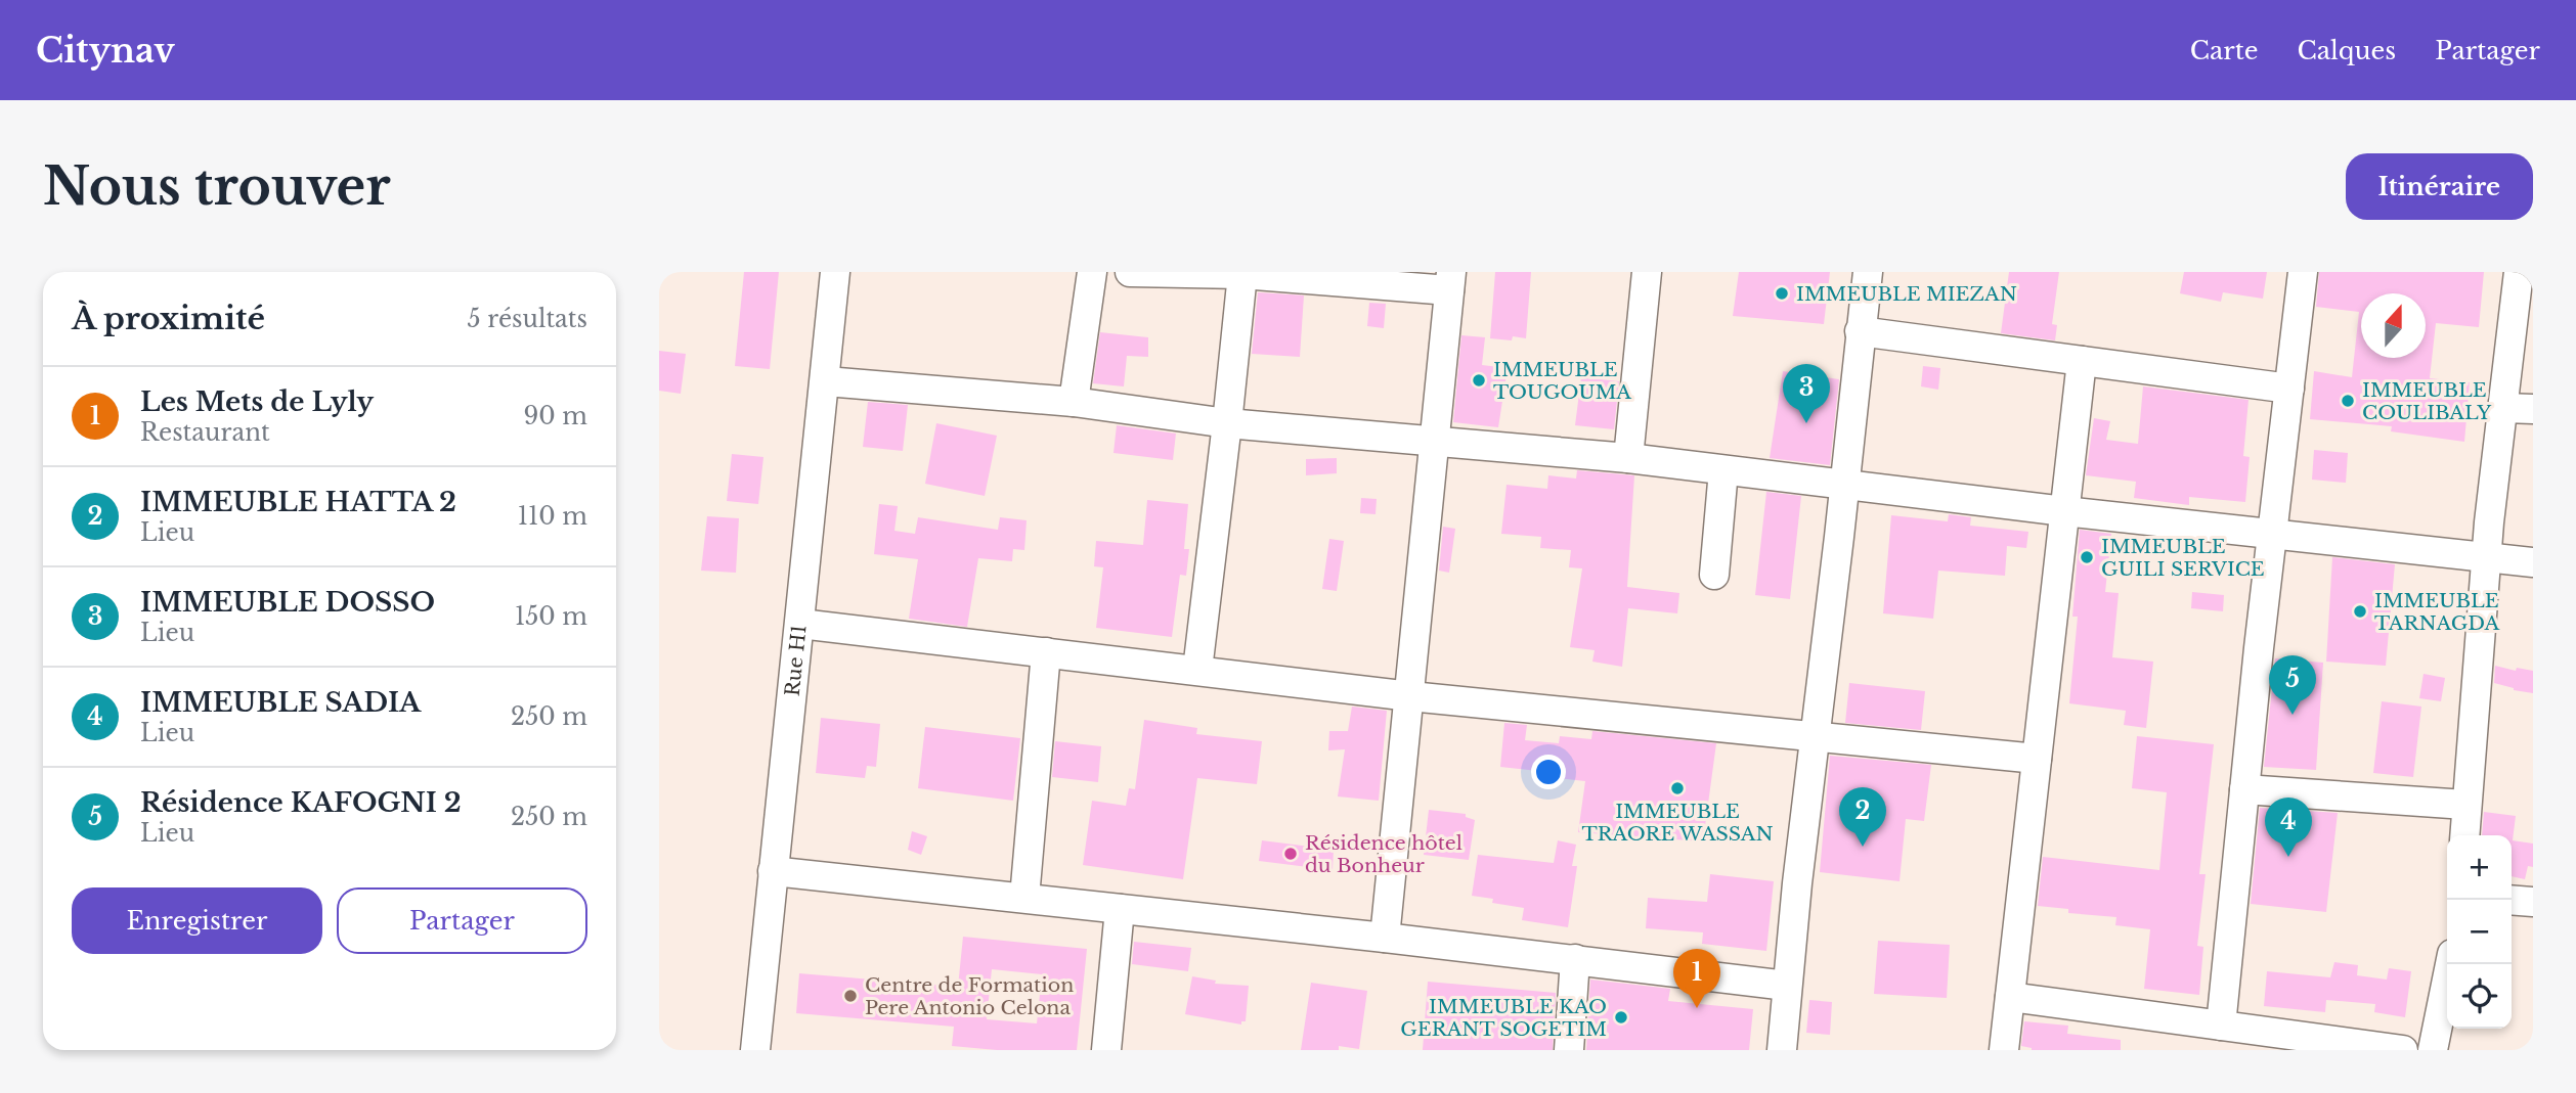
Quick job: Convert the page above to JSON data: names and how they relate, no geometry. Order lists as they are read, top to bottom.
{
  "streets": {
    "street": ["Rue H1"]
  },
  "places": [
    "IMMEUBLE MIEZAN",
    "IMMEUBLE TOUGOUMA",
    "IMMEUBLE COULIBALY",
    "IMMEUBLE GUILI SERVICE",
    "IMMEUBLE TARNAGDA",
    "IMMEUBLE TRAORE WASSAN",
    "Résidence hôtel du Bonheur",
    "Centre de Formation Pere Antonio Celona",
    "IMMEUBLE KAO GERANT SOGETIM"
  ],
  "north": "top",
  "page": {
    "header": "Citynav",
    "nav": ["Carte", "Calques", "Partager"],
    "buttons": [
      "Itinéraire",
      ["Enregistrer", "Partager"]
    ],
    "title": "Nous trouver",
    "heading": ["À proximité", "5 résultats"],
    "pins": [
      "3",
      "5",
      "2",
      "4",
      "1"
    ],
    "list": [
      {
        "mark": "1",
        "name": "Les Mets de Lyly",
        "note": "Restaurant",
        "value": "90 m"
      },
      {
        "mark": "2",
        "name": "IMMEUBLE HATTA 2",
        "note": "Lieu",
        "value": "110 m"
      },
      {
        "mark": "3",
        "name": "IMMEUBLE DOSSO",
        "note": "Lieu",
        "value": "150 m"
      },
      {
        "mark": "4",
        "name": "IMMEUBLE SADIA",
        "note": "Lieu",
        "value": "250 m"
      },
      {
        "mark": "5",
        "name": "Résidence KAFOGNI 2",
        "note": "Lieu",
        "value": "250 m"
      }
    ],
    "map_buttons": ["+", "−"]
  }
}
